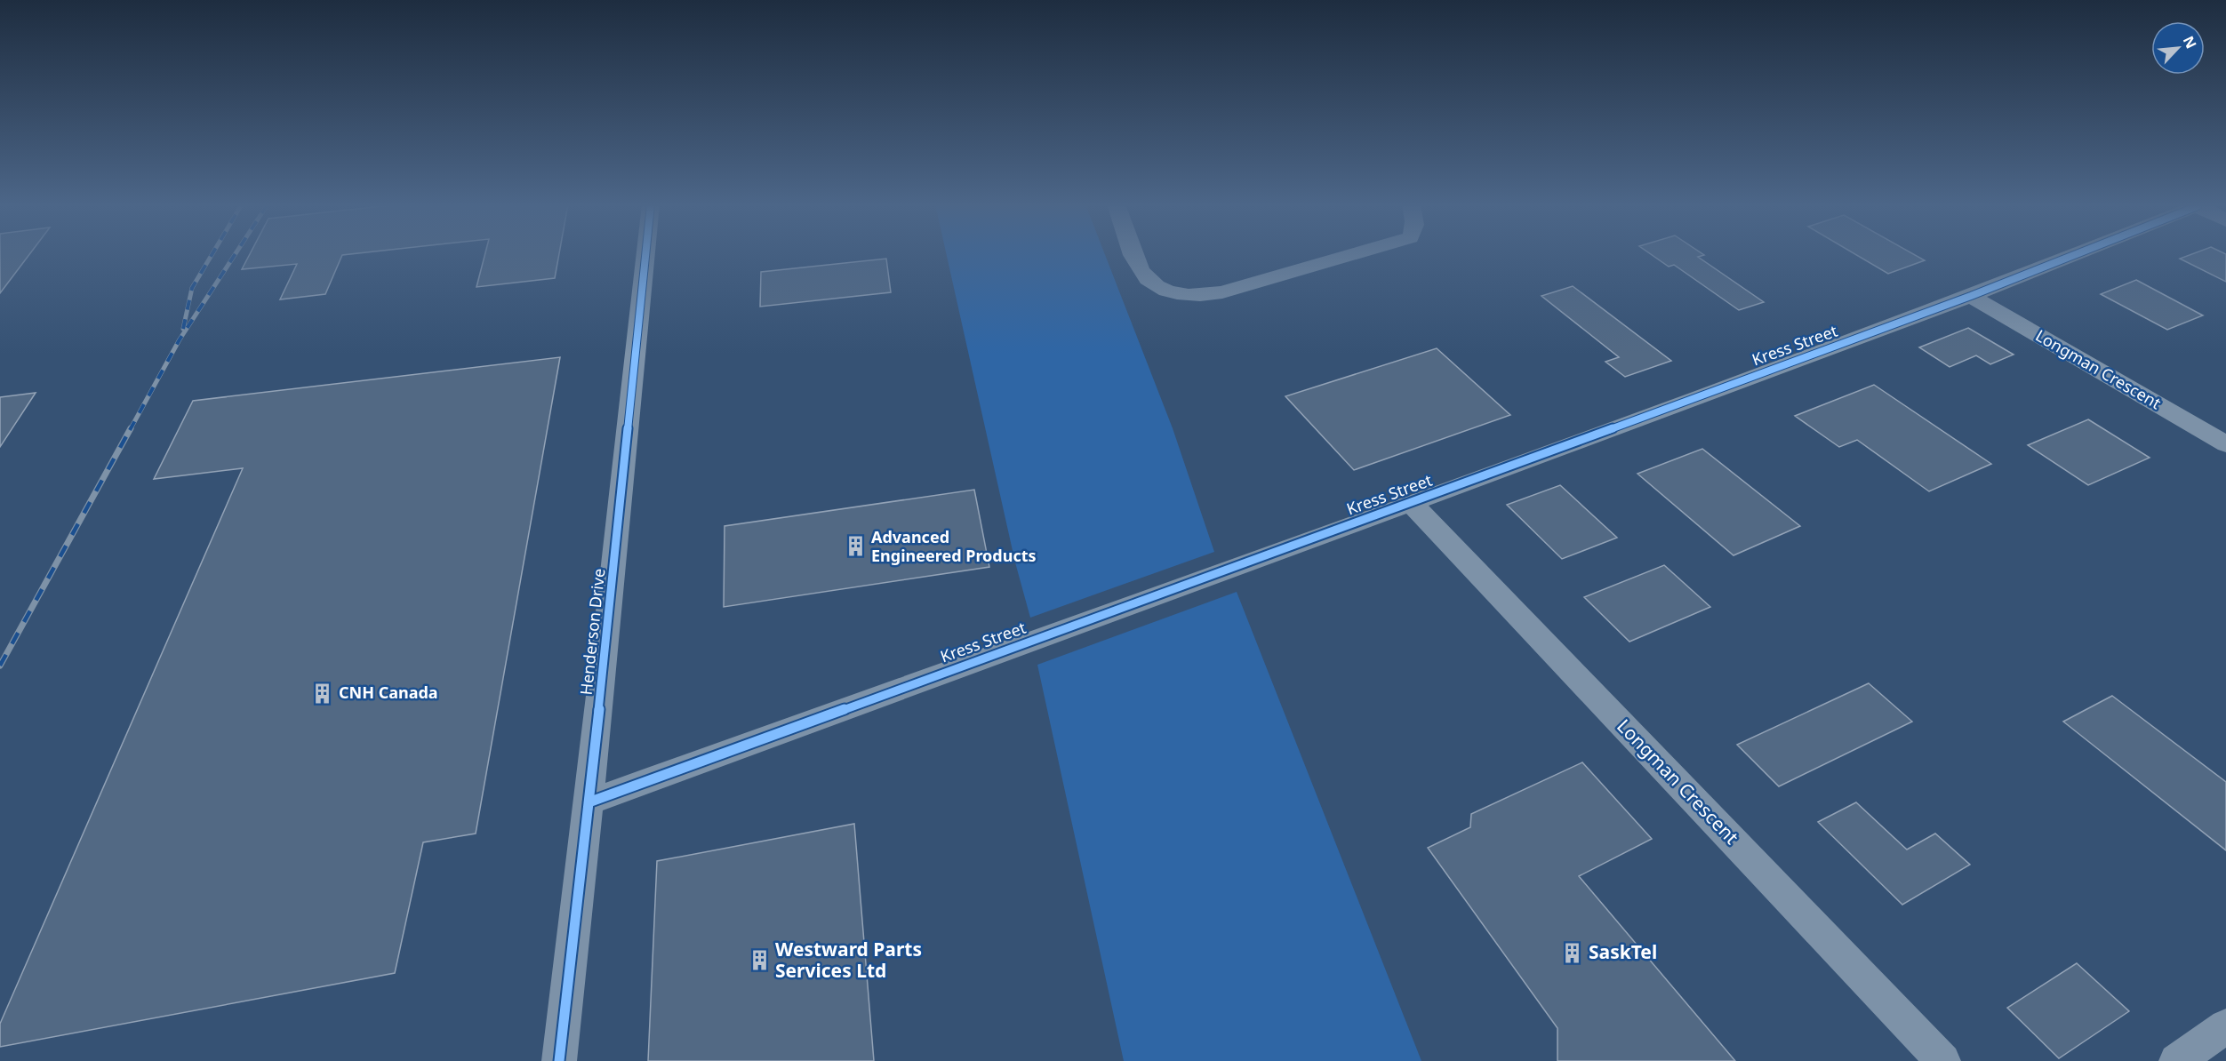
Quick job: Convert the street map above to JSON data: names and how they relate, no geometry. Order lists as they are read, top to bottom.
{
  "streets": {
    "street": ["Kress Street", "Longman Crescent", "Henderson Drive"]
  },
  "crossings": [
    ["Kress Street", "Longman Crescent"],
    ["Kress Street", "Henderson Drive"]
  ],
  "places": {
    "building": [
      "Advanced Engineered Products",
      "CNH Canada",
      "SaskTel",
      "Westward Parts Services Ltd"
    ]
  },
  "north": "top right"
}
